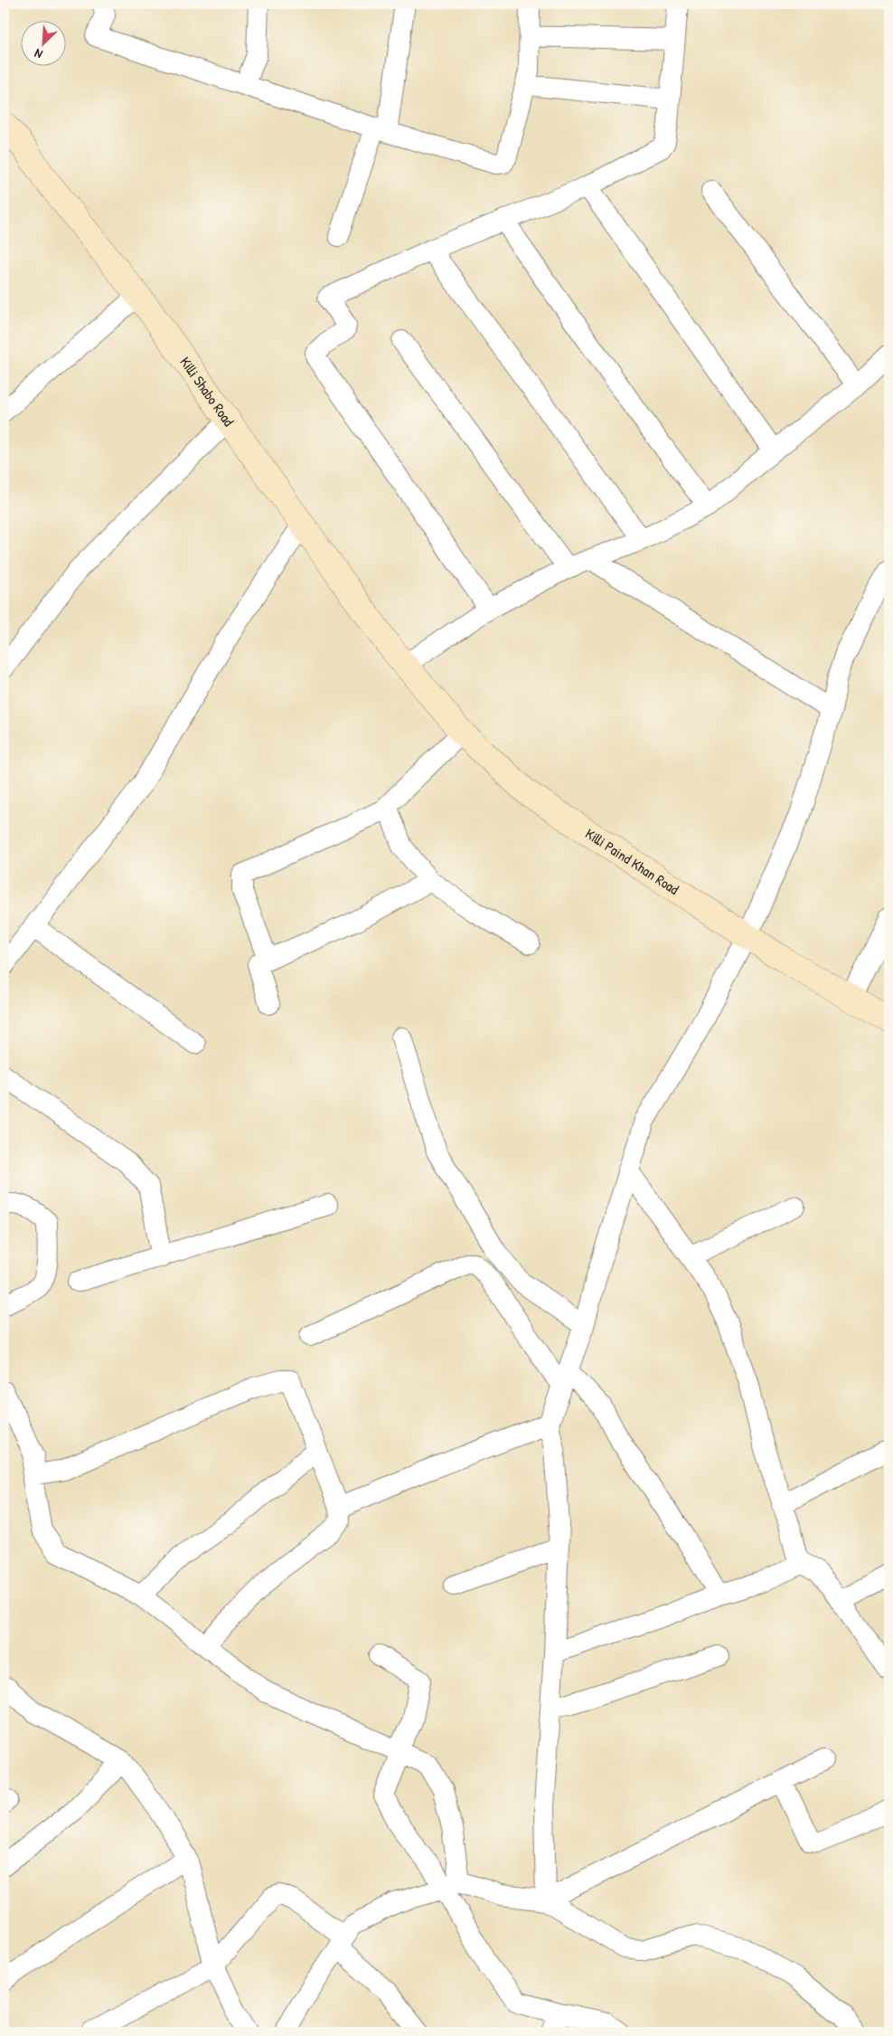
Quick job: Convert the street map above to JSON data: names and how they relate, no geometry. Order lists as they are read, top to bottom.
{
  "streets": {
    "street": ["Killi Shabo Road", "Killi Paind Khan Road"]
  },
  "crossings": [
    ["Killi Shabo Road", "Killi Paind Khan Road"]
  ],
  "north": "bottom left"
}
